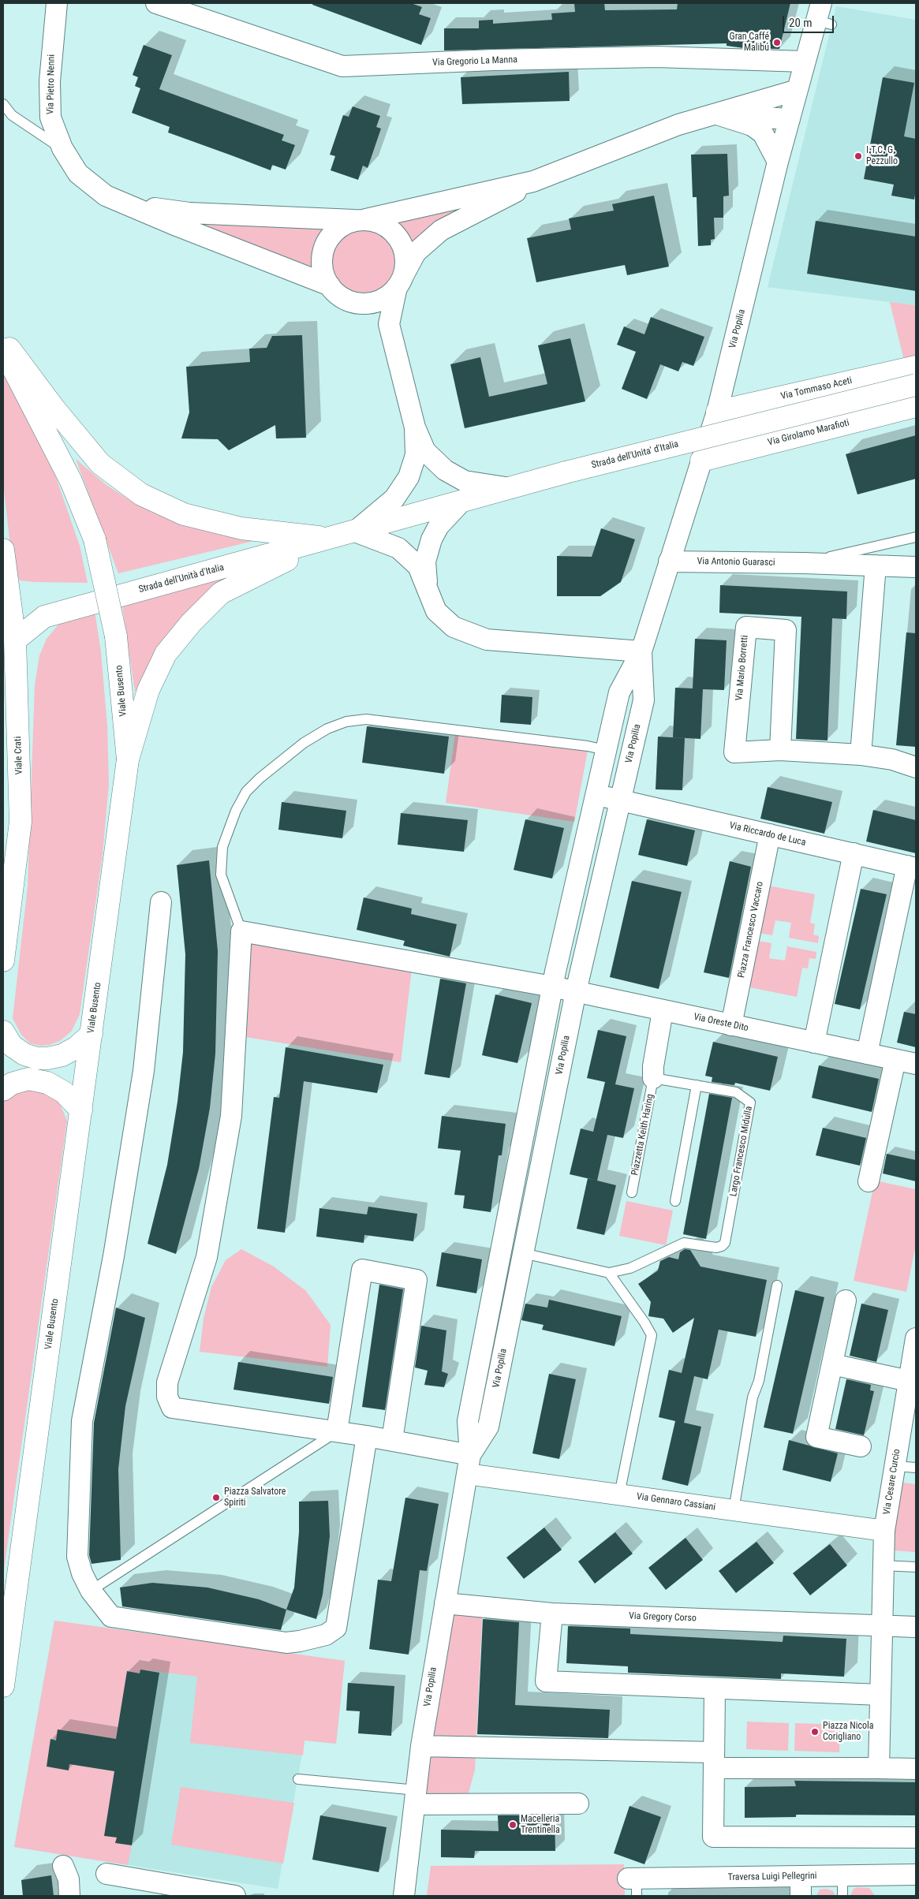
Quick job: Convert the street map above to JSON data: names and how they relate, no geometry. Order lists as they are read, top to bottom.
{
  "streets": {
    "main road": [
      "Via Tommaso Aceti",
      "Via Girolamo Marafioti",
      "Strada dell'Unita' d'Italia",
      "Strada dell'Unità d'Italia",
      "Viale Busento",
      "Viale Crati"
    ],
    "street": [
      "Via Gregorio La Manna",
      "Via Pietro Nenni",
      "Via Popilia",
      "Via Antonio Guarasci",
      "Via Mario Borretti",
      "Via Riccardo de Luca",
      "Piazza Francesco Vaccaro",
      "Via Oreste Dito",
      "Via Cesare Curcio",
      "Via Gennaro Cassiani",
      "Via Gregory Corso",
      "Traversa Luigi Pellegrini"
    ],
    "lane": ["Piazzetta Keith Haring", "Largo Francesco Midulla"]
  },
  "crossings": [
    ["Via Gregorio La Manna", "Via Popilia"],
    ["Via Popilia", "Via Tommaso Aceti"],
    ["Via Popilia", "Via Girolamo Marafioti"],
    ["Via Popilia", "Via Antonio Guarasci"],
    ["Via Popilia", "Via Riccardo de Luca"],
    ["Via Popilia", "Via Oreste Dito"],
    ["Via Popilia", "Via Gennaro Cassiani"],
    ["Via Popilia", "Via Gregory Corso"],
    ["Strada dell'Unita' d'Italia", "Strada dell'Unità d'Italia"],
    ["Strada dell'Unità d'Italia", "Viale Crati"],
    ["Via Riccardo de Luca", "Piazza Francesco Vaccaro"],
    ["Piazza Francesco Vaccaro", "Via Oreste Dito"],
    ["Piazzetta Keith Haring", "Largo Francesco Midulla"],
    ["Via Cesare Curcio", "Via Gennaro Cassiani"],
    ["Via Cesare Curcio", "Via Gregory Corso"]
  ],
  "places": [
    "Gran Caffé Malibú",
    "I.T.C. G. Pezzullo",
    "Piazza Salvatore Spiriti",
    "Piazza Nicola Corigliano",
    "Macelleria Trentinella"
  ],
  "scale_bar": "20 m"
}
